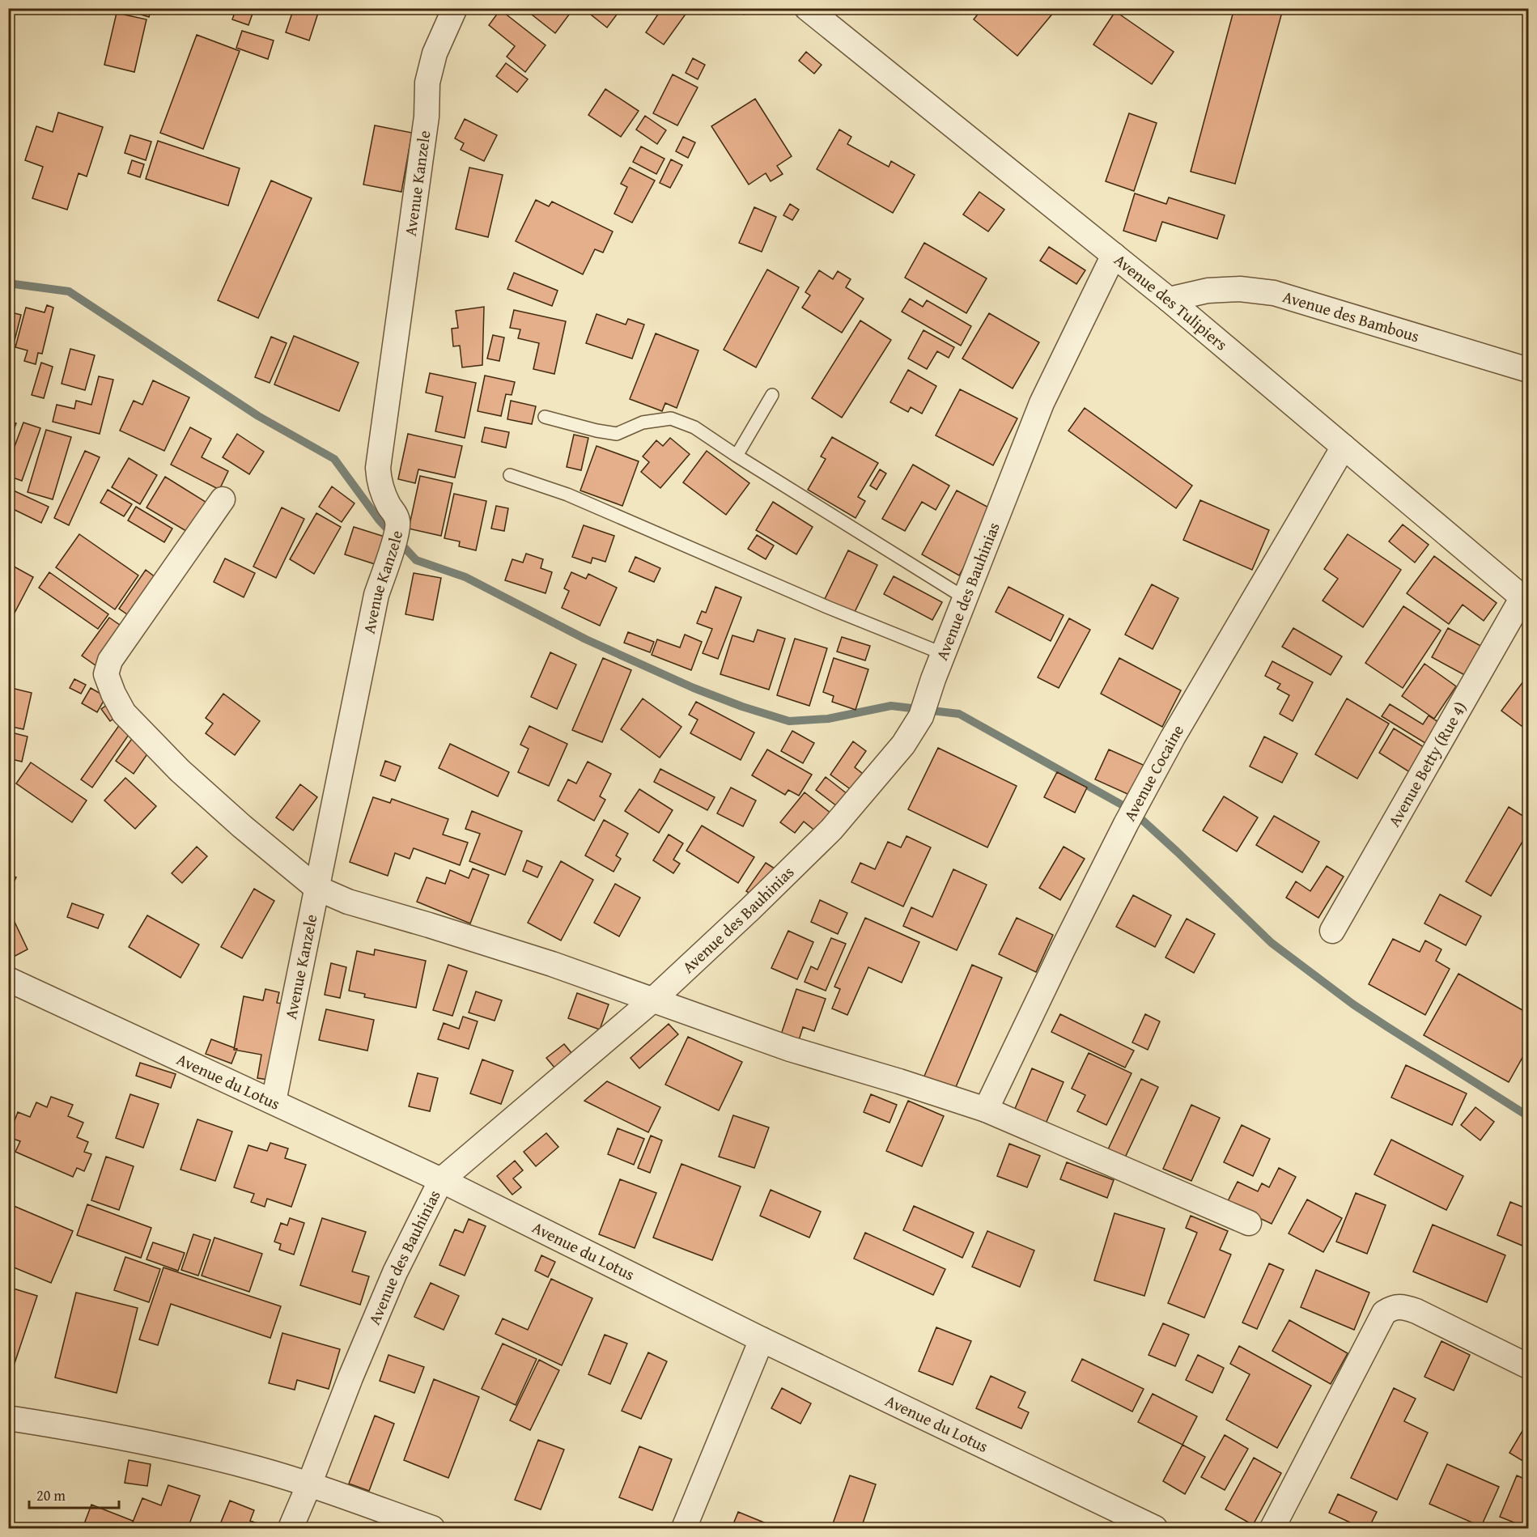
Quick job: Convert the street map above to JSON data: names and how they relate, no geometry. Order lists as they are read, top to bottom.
{
  "streets": {
    "street": [
      "Avenue Kanzele",
      "Avenue des Tulipiers",
      "Avenue des Bambous",
      "Avenue des Bauhinias",
      "Avenue Betty (Rue 4)",
      "Avenue Cocaine",
      "Avenue du Lotus"
    ]
  },
  "crossings": [
    ["Avenue Kanzele", "Avenue du Lotus"],
    ["Avenue des Tulipiers", "Avenue des Bambous"],
    ["Avenue des Tulipiers", "Avenue des Bauhinias"],
    ["Avenue des Tulipiers", "Avenue Betty (Rue 4)"],
    ["Avenue des Tulipiers", "Avenue Cocaine"],
    ["Avenue des Bauhinias", "Avenue du Lotus"]
  ],
  "scale_bar": "20 m"
}
